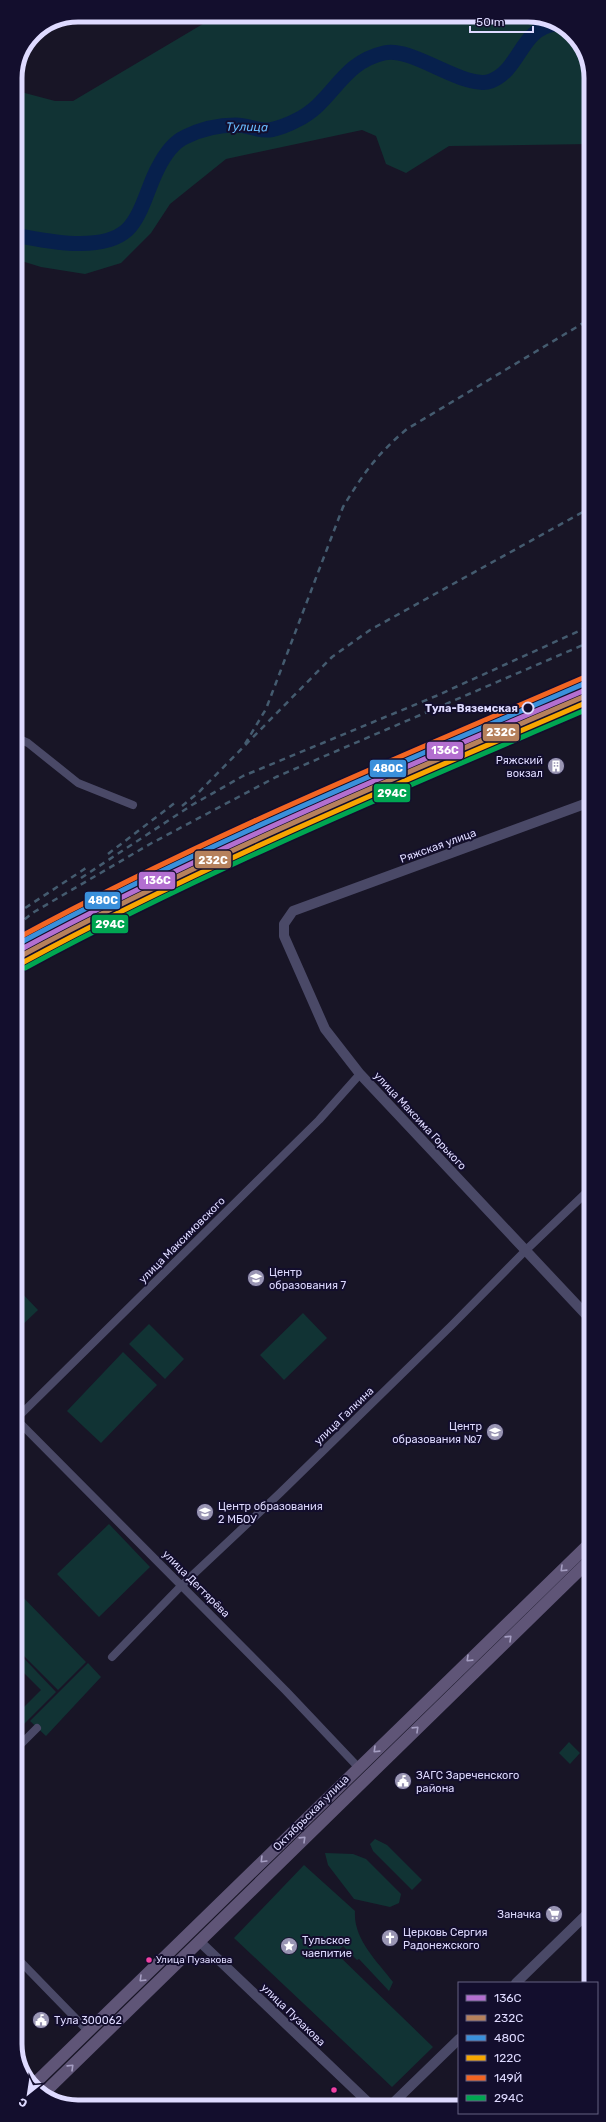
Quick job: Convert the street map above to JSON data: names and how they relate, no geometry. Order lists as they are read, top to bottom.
{
  "streets": {
    "main road": ["Октябрьская улица"],
    "street": [
      "Ряжская улица",
      "улица Максима Горького",
      "улица Максимовского",
      "улица Галкина",
      "улица Дегтярёва",
      "улица Пузакова"
    ]
  },
  "crossings": [
    ["Ряжская улица", "улица Максима Горького"],
    ["улица Максима Горького", "улица Максимовского"],
    ["улица Максима Горького", "улица Галкина"],
    ["улица Галкина", "улица Дегтярёва"],
    ["улица Дегтярёва", "Октябрьская улица"],
    ["Октябрьская улица", "улица Пузакова"]
  ],
  "water": ["Тулица"],
  "places": {
    "other": ["Тула-Вяземская", "Улица Пузакова"],
    "building": ["Ряжский вокзал"],
    "school or university": ["Центр образования 7", "Центр образования №7", "Центр образования 2 МБОУ"],
    "public building": ["ЗАГС Зареченского района", "Тула 300062"],
    "supermarket": ["Заначка"],
    "church": ["Церковь Сергия Радонежского"],
    "place": ["Тульское чаепитие"]
  },
  "lines": [
    "transit line 149Й",
    "transit line 480С",
    "transit line 136С",
    "transit line 232C",
    "transit line 122С",
    "transit line 294С"
  ],
  "legend": [
    "136С",
    "232C",
    "480С",
    "122С",
    "149Й",
    "294С"
  ],
  "scale_bar": "50 m",
  "north": "bottom left"
}
